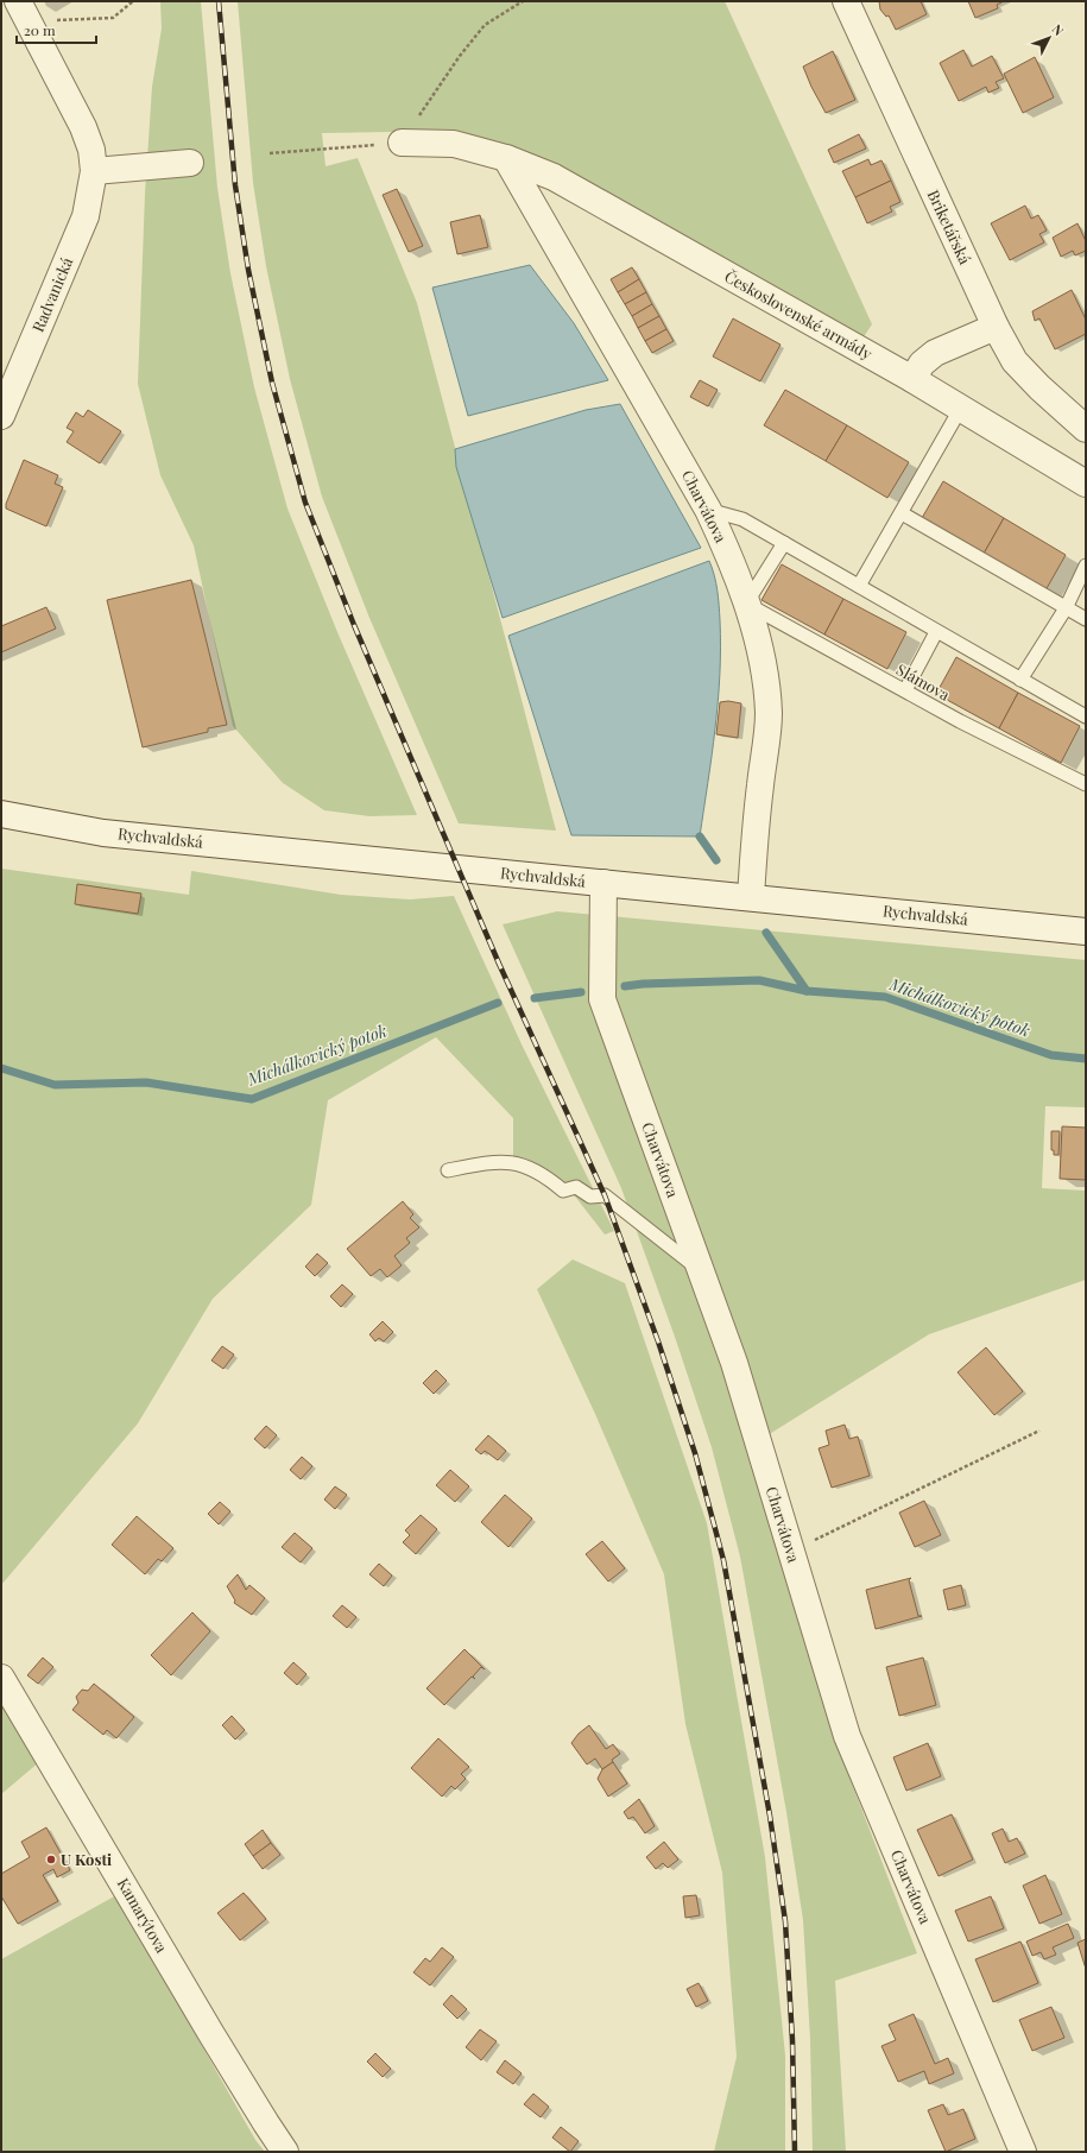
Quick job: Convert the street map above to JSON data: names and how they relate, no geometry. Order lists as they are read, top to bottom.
{
  "streets": {
    "street": [
      "Briketářská",
      "Radvanická",
      "Československé armády",
      "Charvátova",
      "Rychvaldská",
      "Kamarýtova"
    ],
    "lane": ["Slámova"]
  },
  "crossings": [
    ["Československé armády", "Charvátova"],
    ["Charvátova", "Slámova"],
    ["Charvátova", "Rychvaldská"]
  ],
  "water": ["Michálkovický potok"],
  "places": ["U Kosti"],
  "scale_bar": "20 m",
  "north": "top right"
}
